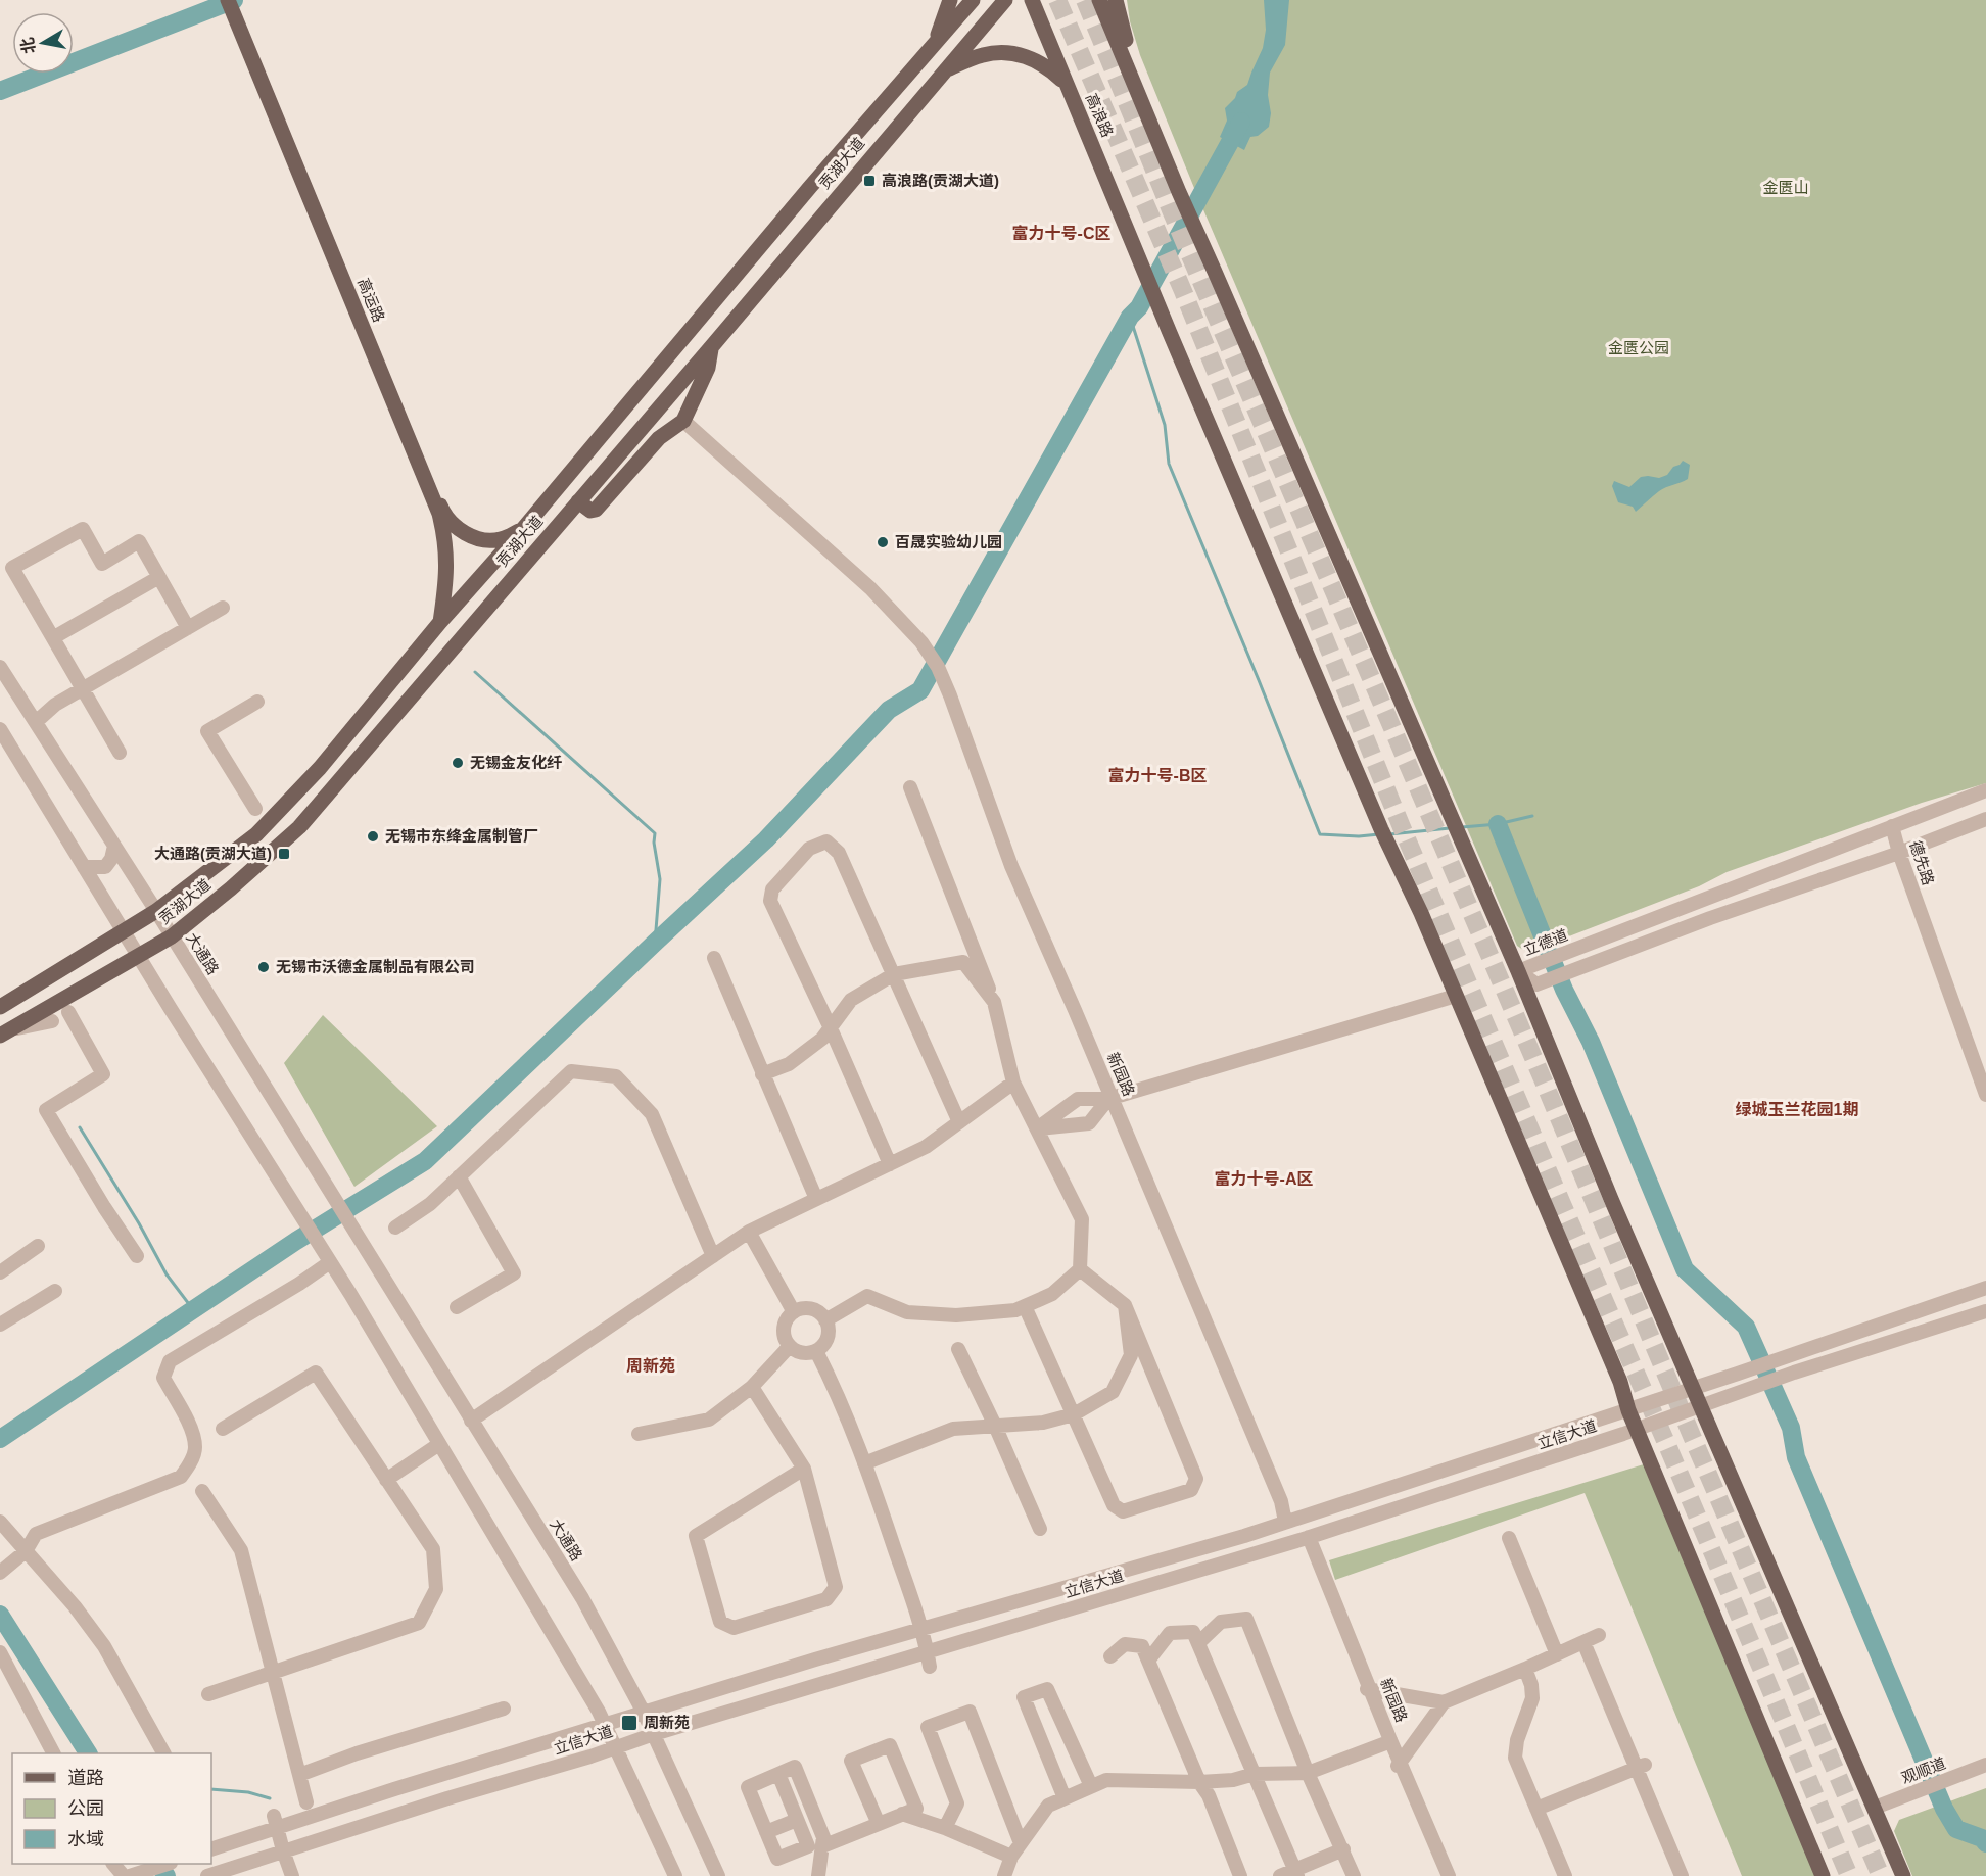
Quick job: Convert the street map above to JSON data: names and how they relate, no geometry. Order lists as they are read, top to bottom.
{
  "streets": {
    "main road": ["高浪路", "贡湖大道", "高运路"],
    "street": [
      "德先路",
      "立德道",
      "大通路",
      "新园路",
      "立信大道",
      "观顺道"
    ]
  },
  "crossings": [
    ["高浪路", "立信大道"],
    ["贡湖大道", "高运路"],
    ["贡湖大道", "大通路"],
    ["德先路", "立德道"],
    ["大通路", "立信大道"],
    ["新园路", "立信大道"]
  ],
  "districts": [
    "富力十号-C区",
    "富力十号-B区",
    "绿城玉兰花园1期",
    "富力十号-A区",
    "周新苑"
  ],
  "parks": ["金匮山", "金匮公园"],
  "places": {
    "transit": ["高浪路(贡湖大道)", "大通路(贡湖大道)", "周新苑"],
    "other": [
      "百晟实验幼儿园",
      "无锡金友化纤",
      "无锡市东绛金属制管厂",
      "无锡市沃德金属制品有限公司"
    ]
  },
  "legend": ["道路", "公园", "水域"],
  "north": "left"
}
